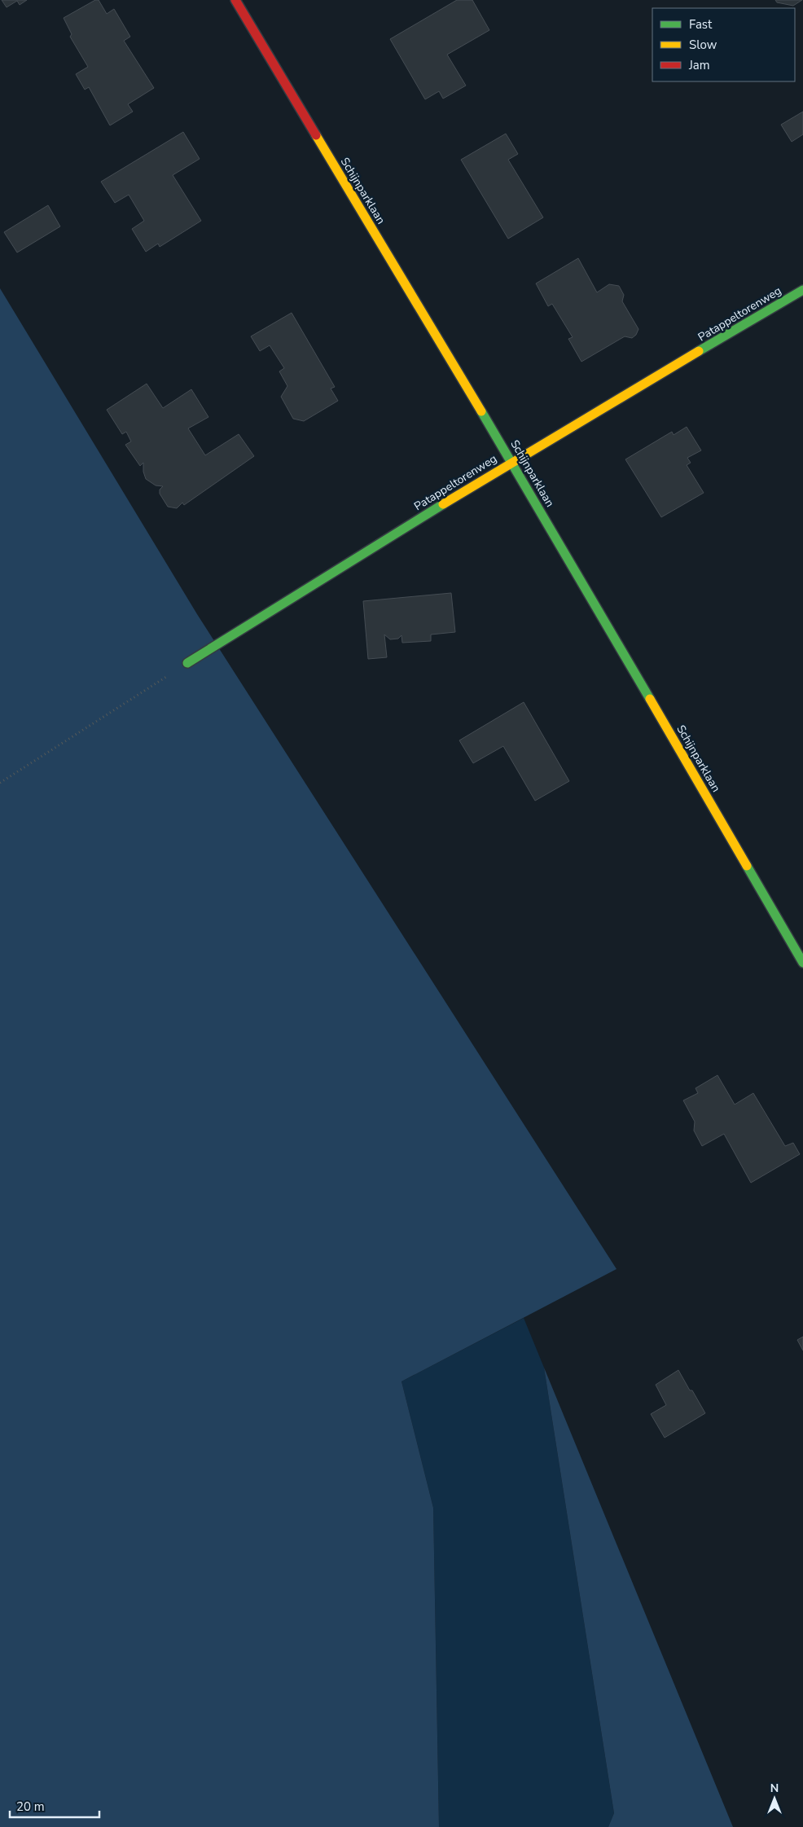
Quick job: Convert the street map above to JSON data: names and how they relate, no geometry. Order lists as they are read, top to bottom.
{
  "streets": {
    "street": ["Schijnparklaan", "Patappeltorenweg"]
  },
  "crossings": [
    ["Schijnparklaan", "Patappeltorenweg"]
  ],
  "legend": ["Fast", "Slow", "Jam"],
  "scale_bar": "20 m",
  "north": "top"
}
